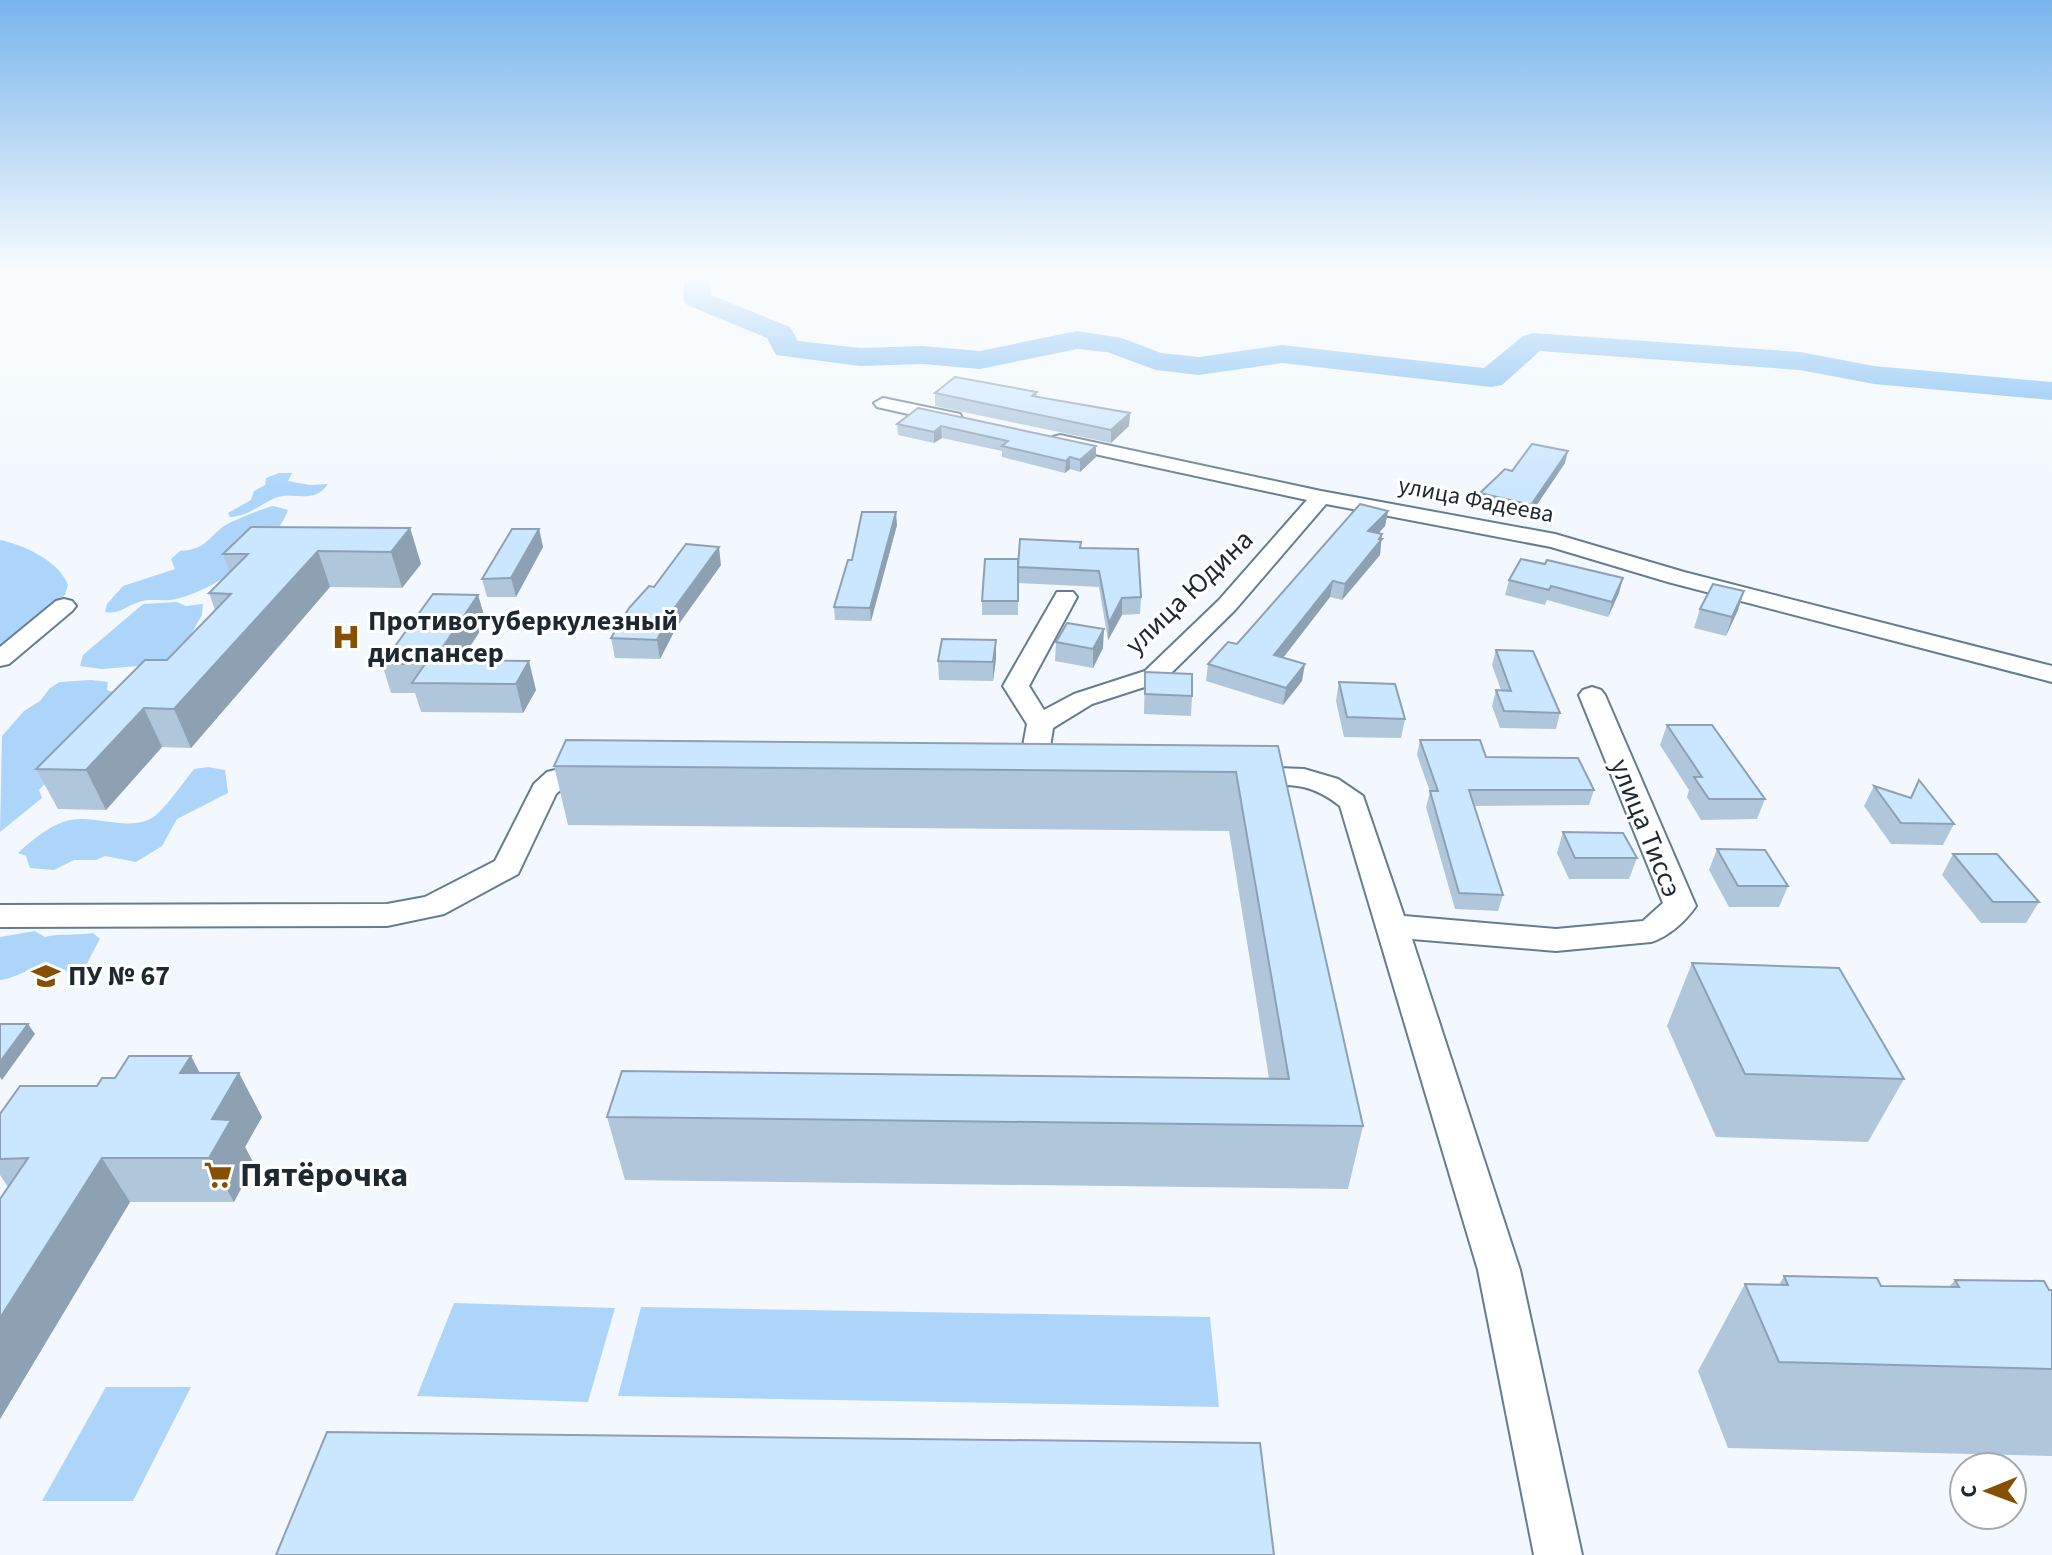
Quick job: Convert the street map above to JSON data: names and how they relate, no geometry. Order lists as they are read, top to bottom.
{
  "streets": {
    "street": ["улица Фадеева", "улица Юдина", "улица Тиссэ"]
  },
  "crossings": [
    ["улица Фадеева", "улица Юдина"]
  ],
  "places": {
    "hospital": ["Противотуберкулезный диспансер"],
    "school or university": ["ПУ № 67"],
    "supermarket": ["Пятёрочка"]
  },
  "north": "left"
}
